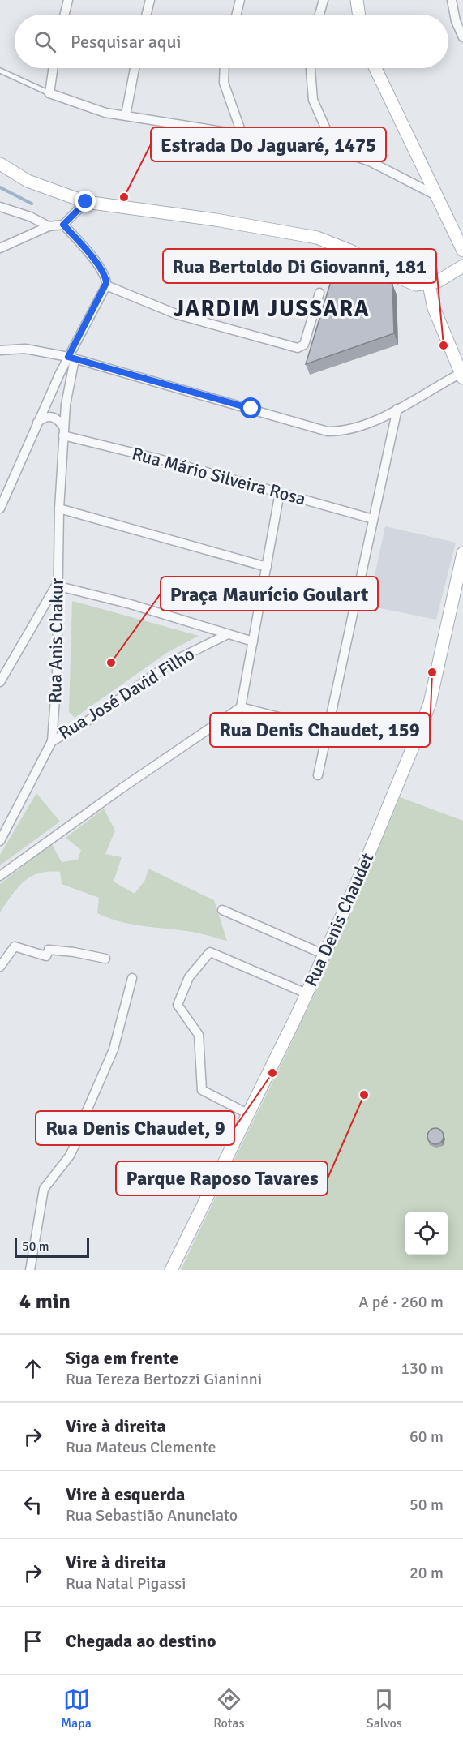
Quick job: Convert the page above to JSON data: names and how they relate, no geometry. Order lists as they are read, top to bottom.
{
  "streets": {
    "street": [
      "Rua Mário Silveira Rosa",
      "Rua Anis Chakur",
      "Rua José David Filho",
      "Rua Denis Chaudet"
    ]
  },
  "crossings": [
    ["Rua Mário Silveira Rosa", "Rua Anis Chakur"],
    ["Rua Anis Chakur", "Rua José David Filho"]
  ],
  "districts": ["JARDIM JUSSARA"],
  "places": [
    "Estrada Do Jaguaré, 1475",
    "Rua Bertoldo Di Giovanni, 181",
    "Praça Maurício Goulart",
    "Rua Denis Chaudet, 159",
    "Rua Denis Chaudet, 9",
    "Parque Raposo Tavares"
  ],
  "scale_bar": "50 m",
  "page": {
    "search": "Pesquisar aqui",
    "scale": "50 m",
    "heading": ["4 min", "A pé · 260 m"],
    "list": [
      ["Siga em frente", "Rua Tereza Bertozzi Gianinni", "130 m"],
      ["Vire à direita", "Rua Mateus Clemente", "60 m"],
      ["Vire à esquerda", "Rua Sebastião Anunciato", "50 m"],
      ["Vire à direita", "Rua Natal Pigassi", "20 m"],
      "Chegada ao destino"
    ],
    "nav": ["Mapa", "Rotas", "Salvos"]
  }
}
